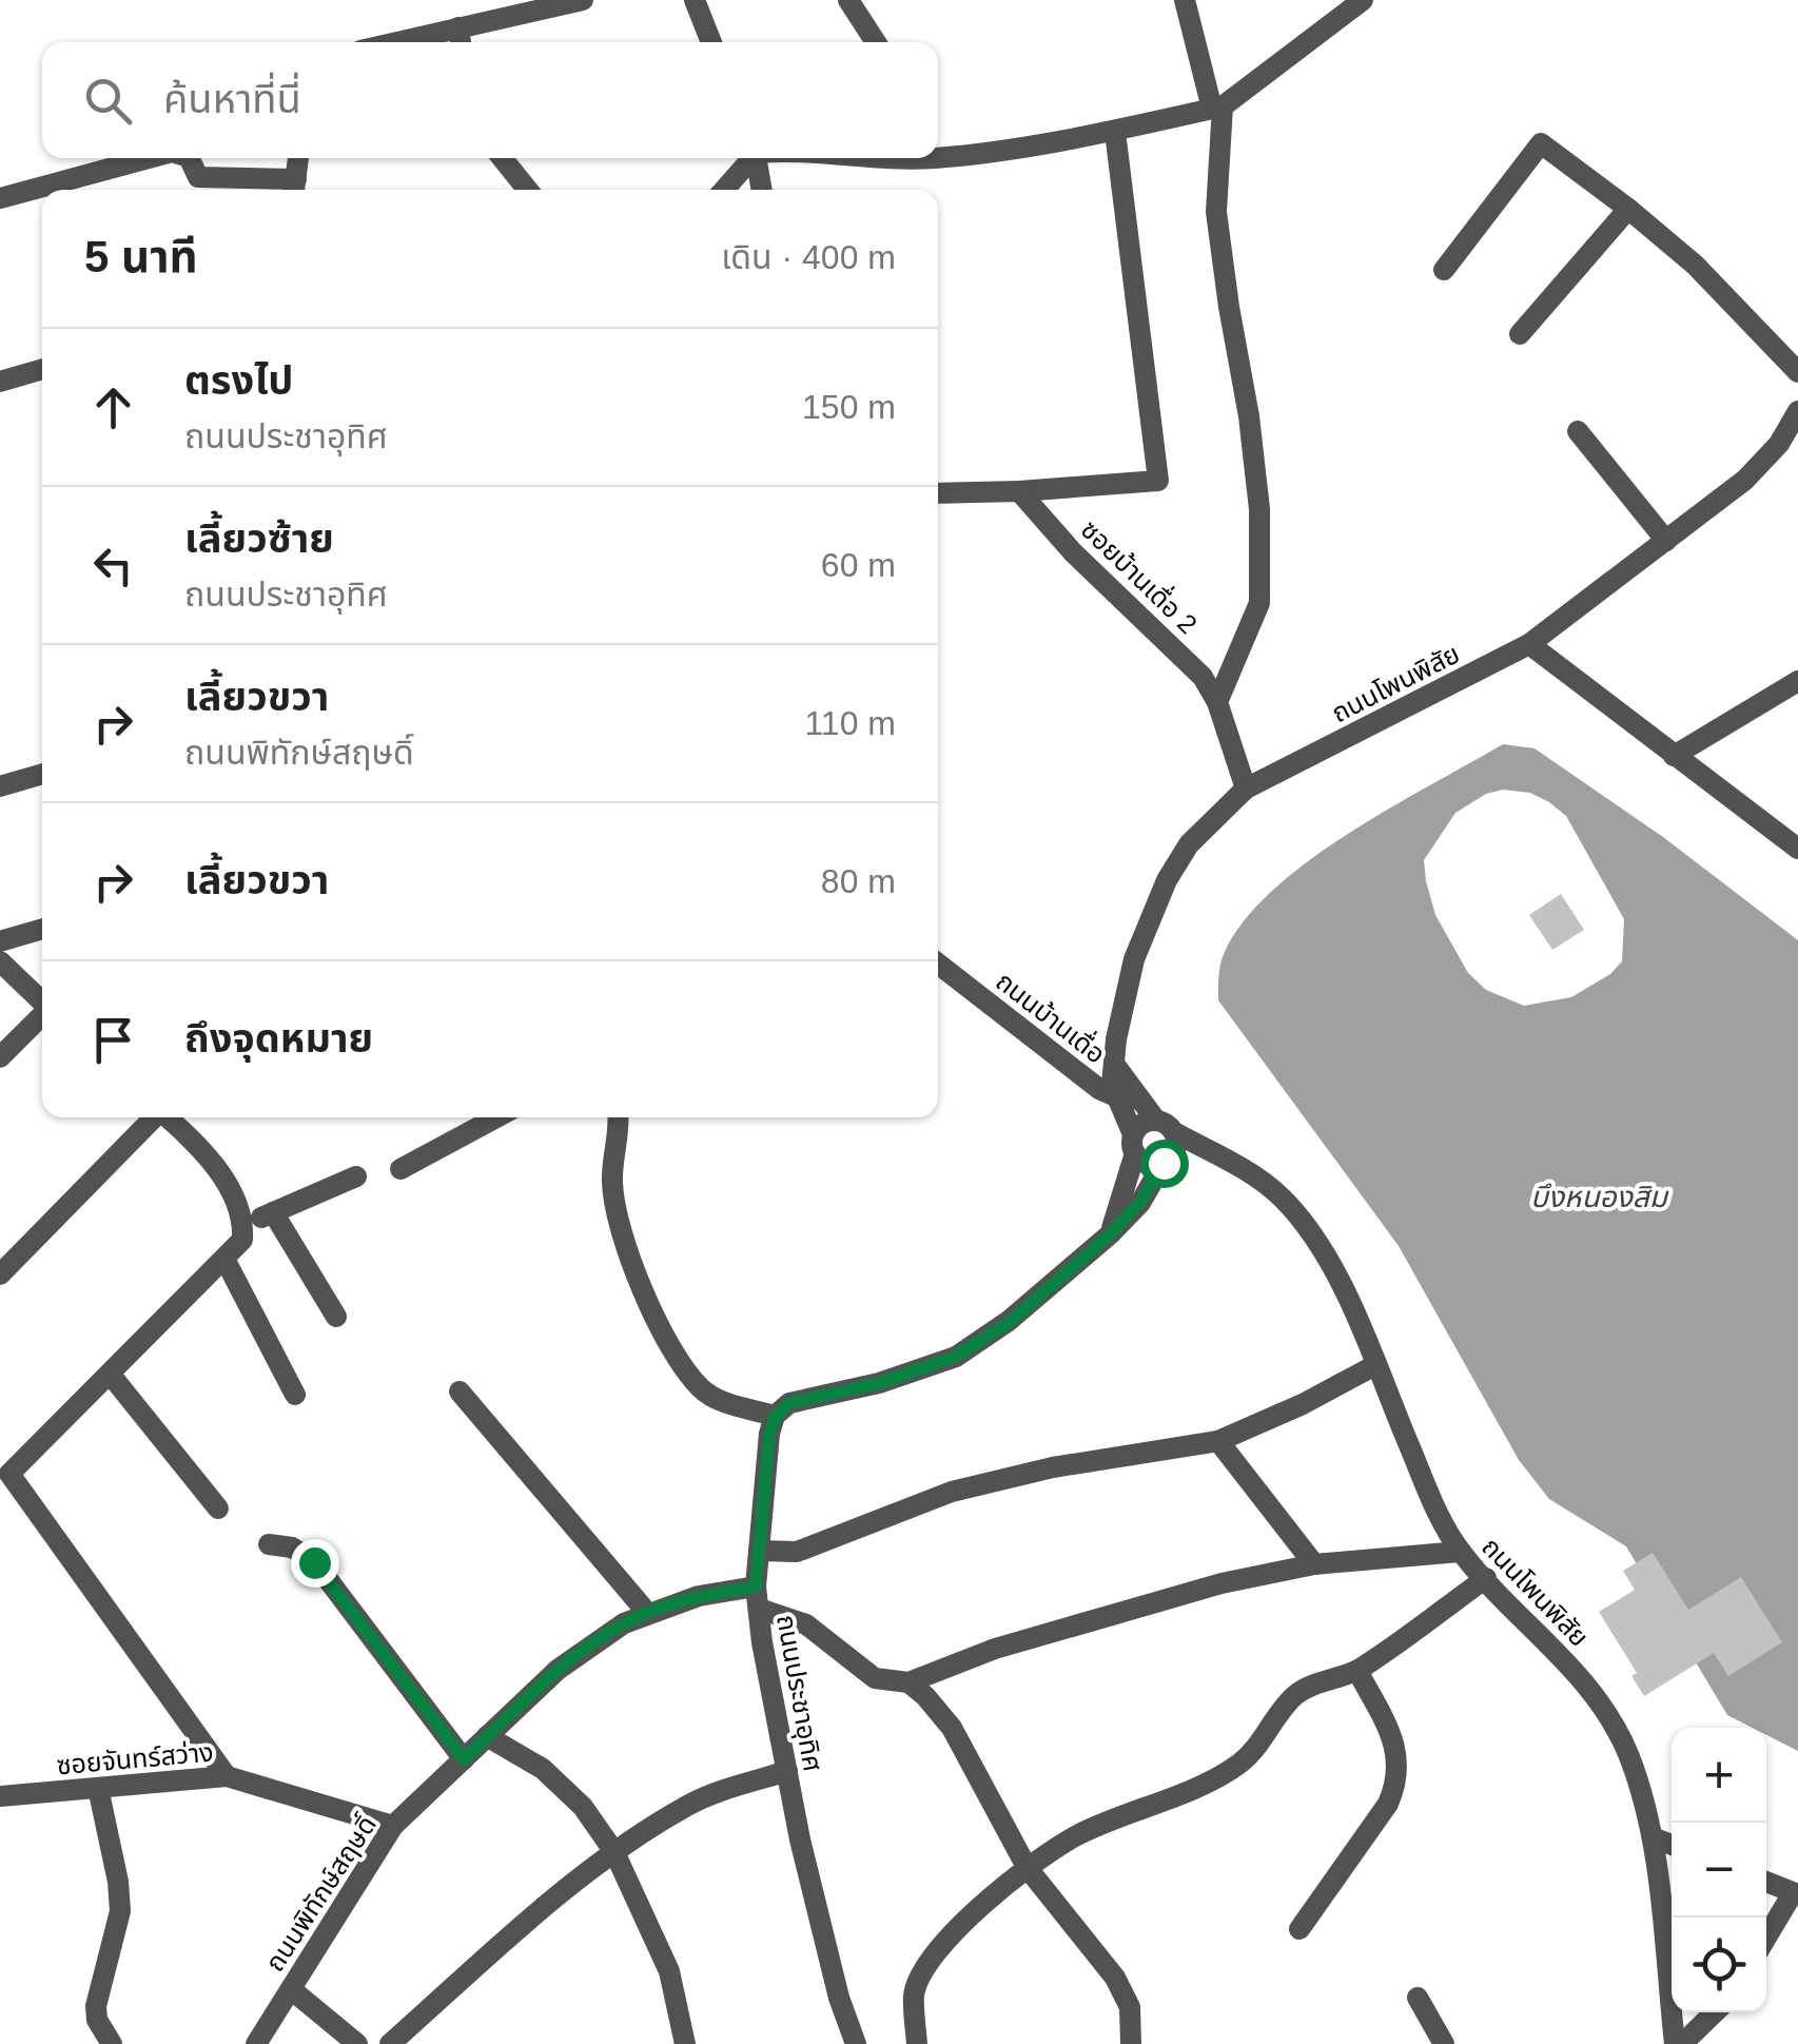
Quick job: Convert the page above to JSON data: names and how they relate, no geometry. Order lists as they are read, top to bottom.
{
  "streets": {
    "street": [
      "ซอยบ้านเดื่อ 2",
      "ถนนโพนพิสัย",
      "ถนนบ้านเดื่อ",
      "ถนนประชาอุทิศ",
      "ซอยจันทร์สว่าง",
      "ถนนพิทักษ์สฤษดิ์"
    ]
  },
  "crossings": [
    ["ซอยบ้านเดื่อ 2", "ถนนโพนพิสัย"],
    ["ถนนโพนพิสัย", "ถนนบ้านเดื่อ"],
    ["ถนนประชาอุทิศ", "ถนนพิทักษ์สฤษดิ์"],
    ["ซอยจันทร์สว่าง", "ถนนพิทักษ์สฤษดิ์"]
  ],
  "water": ["บึงหนองสิม"],
  "page": {
    "search": "ค้นหาที่นี่",
    "heading": ["5 นาที", "เดิน · 400 m"],
    "list": [
      ["ตรงไป", "ถนนประชาอุทิศ", "150 m"],
      ["เลี้ยวซ้าย", "ถนนประชาอุทิศ", "60 m"],
      ["เลี้ยวขวา", "ถนนพิทักษ์สฤษดิ์", "110 m"],
      ["เลี้ยวขวา", "80 m"],
      "ถึงจุดหมาย"
    ],
    "map_buttons": ["+", "−"]
  }
}
